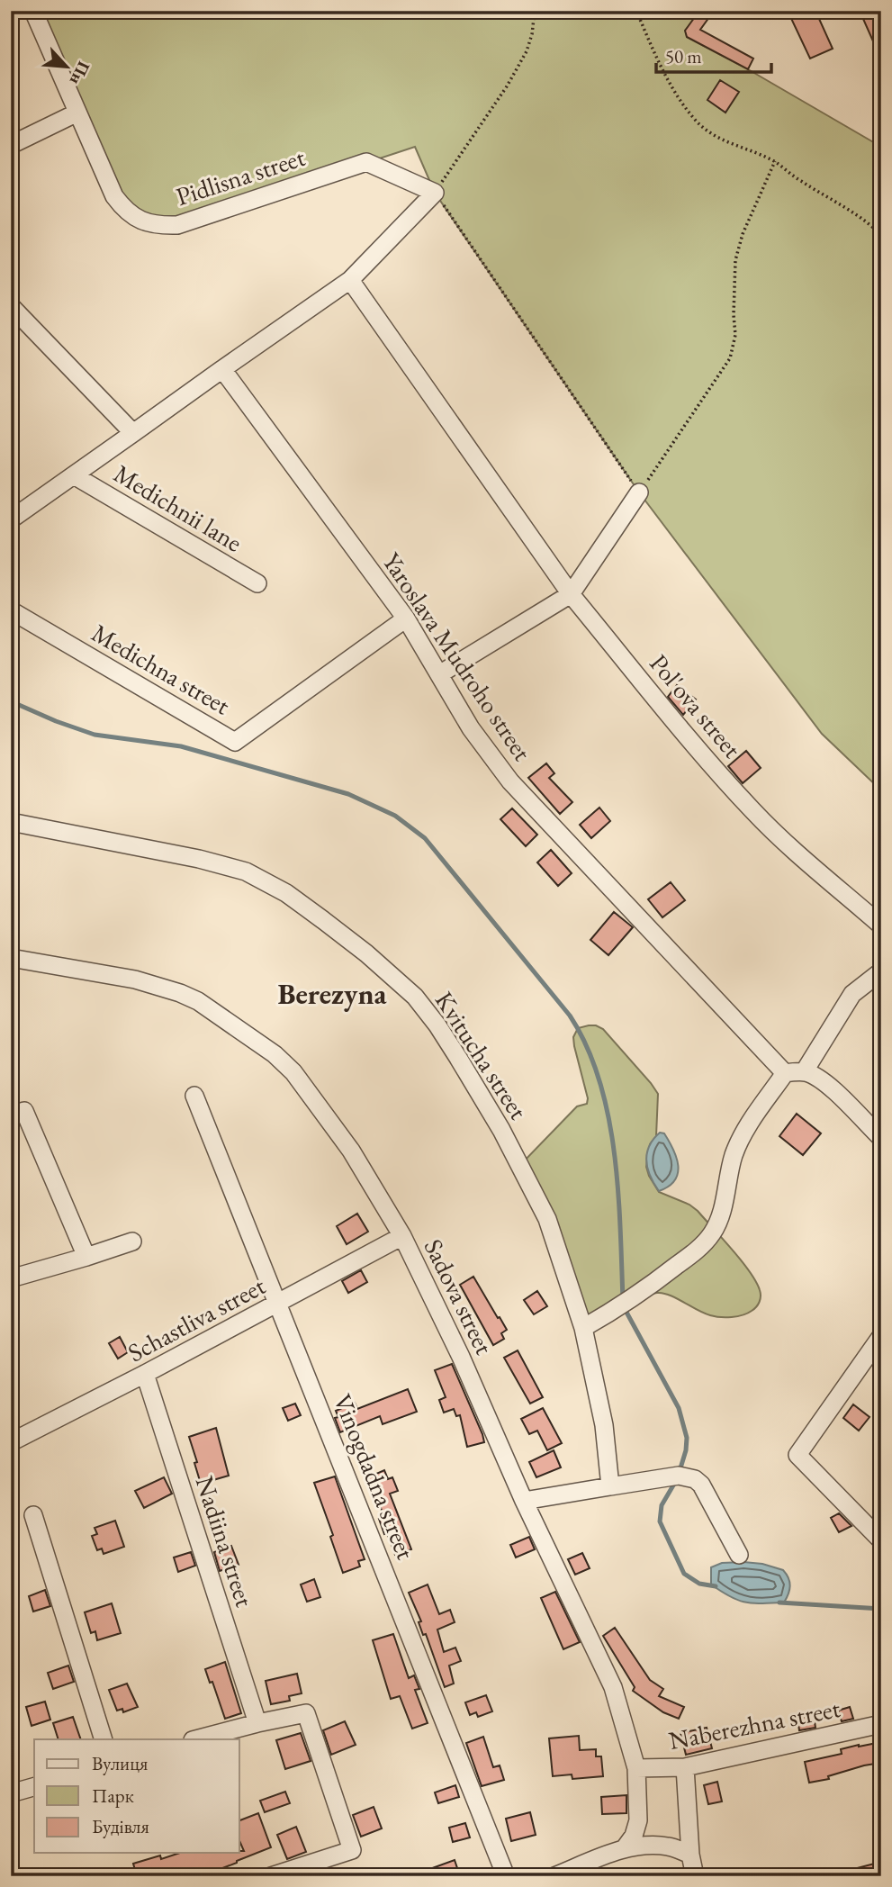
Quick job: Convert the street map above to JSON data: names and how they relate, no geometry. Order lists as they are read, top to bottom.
{
  "streets": {
    "street": [
      "Pidlisna street",
      "Medichnii lane",
      "Yaroslava Mudroho street",
      "Medichna street",
      "Pol'ova street",
      "Kvitucha street",
      "Sadova street",
      "Schastliva street",
      "Vinogdadna street",
      "Nadiina street",
      "Naberezhna street"
    ]
  },
  "crossings": [
    ["Yaroslava Mudroho street", "Medichna street"],
    ["Sadova street", "Schastliva street"],
    ["Sadova street", "Naberezhna street"],
    ["Schastliva street", "Vinogdadna street"],
    ["Schastliva street", "Nadiina street"]
  ],
  "districts": ["Berezyna"],
  "legend": ["Вулиця", "Парк", "Будівля"],
  "scale_bar": "50 m",
  "north": "bottom right"
}
